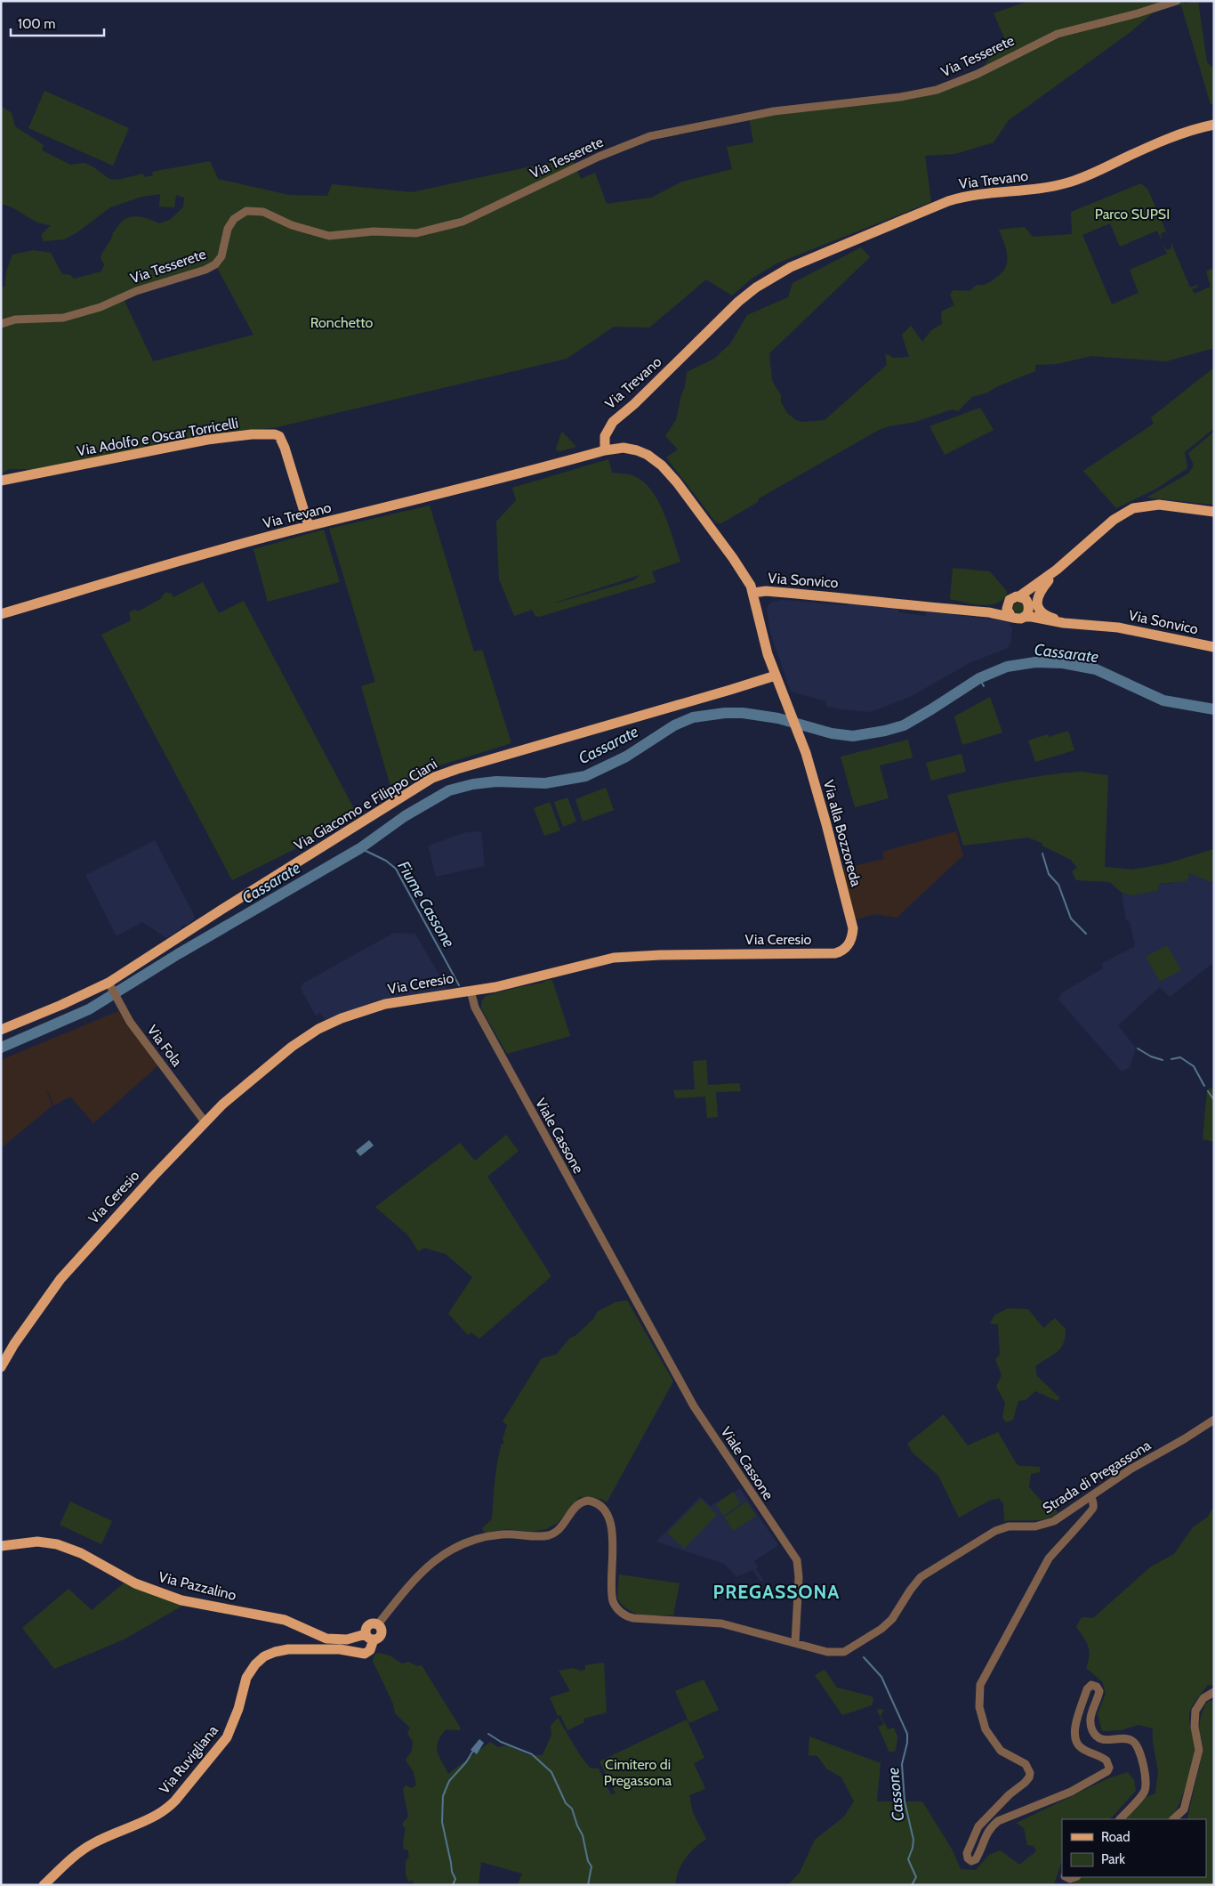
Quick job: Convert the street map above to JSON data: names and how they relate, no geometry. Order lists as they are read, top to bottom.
{
  "streets": {
    "main road": [
      "Via Trevano",
      "Via Adolfo e Oscar Torricelli",
      "Via Sonvico",
      "Via Giacomo e Filippo Ciani",
      "Via alla Bozzoreda",
      "Via Ceresio",
      "Via Pazzalino",
      "Via Ruvigliana"
    ],
    "street": [
      "Via Tesserete",
      "Via Fola",
      "Viale Cassone",
      "Strada di Pregassona"
    ]
  },
  "crossings": [
    ["Via Trevano", "Via Adolfo e Oscar Torricelli"],
    ["Via Trevano", "Via Sonvico"],
    ["Via Giacomo e Filippo Ciani", "Via alla Bozzoreda"],
    ["Via Giacomo e Filippo Ciani", "Via Fola"],
    ["Via alla Bozzoreda", "Via Ceresio"],
    ["Via Ceresio", "Via Fola"],
    ["Via Ceresio", "Viale Cassone"],
    ["Viale Cassone", "Strada di Pregassona"],
    ["Via Pazzalino", "Via Ruvigliana"]
  ],
  "districts": ["PREGASSONA"],
  "water": ["Cassarate", "Fiume Cassone", "Cassone"],
  "parks": ["Parco SUPSI", "Ronchetto", "Cimitero di Pregassona"],
  "legend": ["Road", "Park"],
  "scale_bar": "100 m"
}
